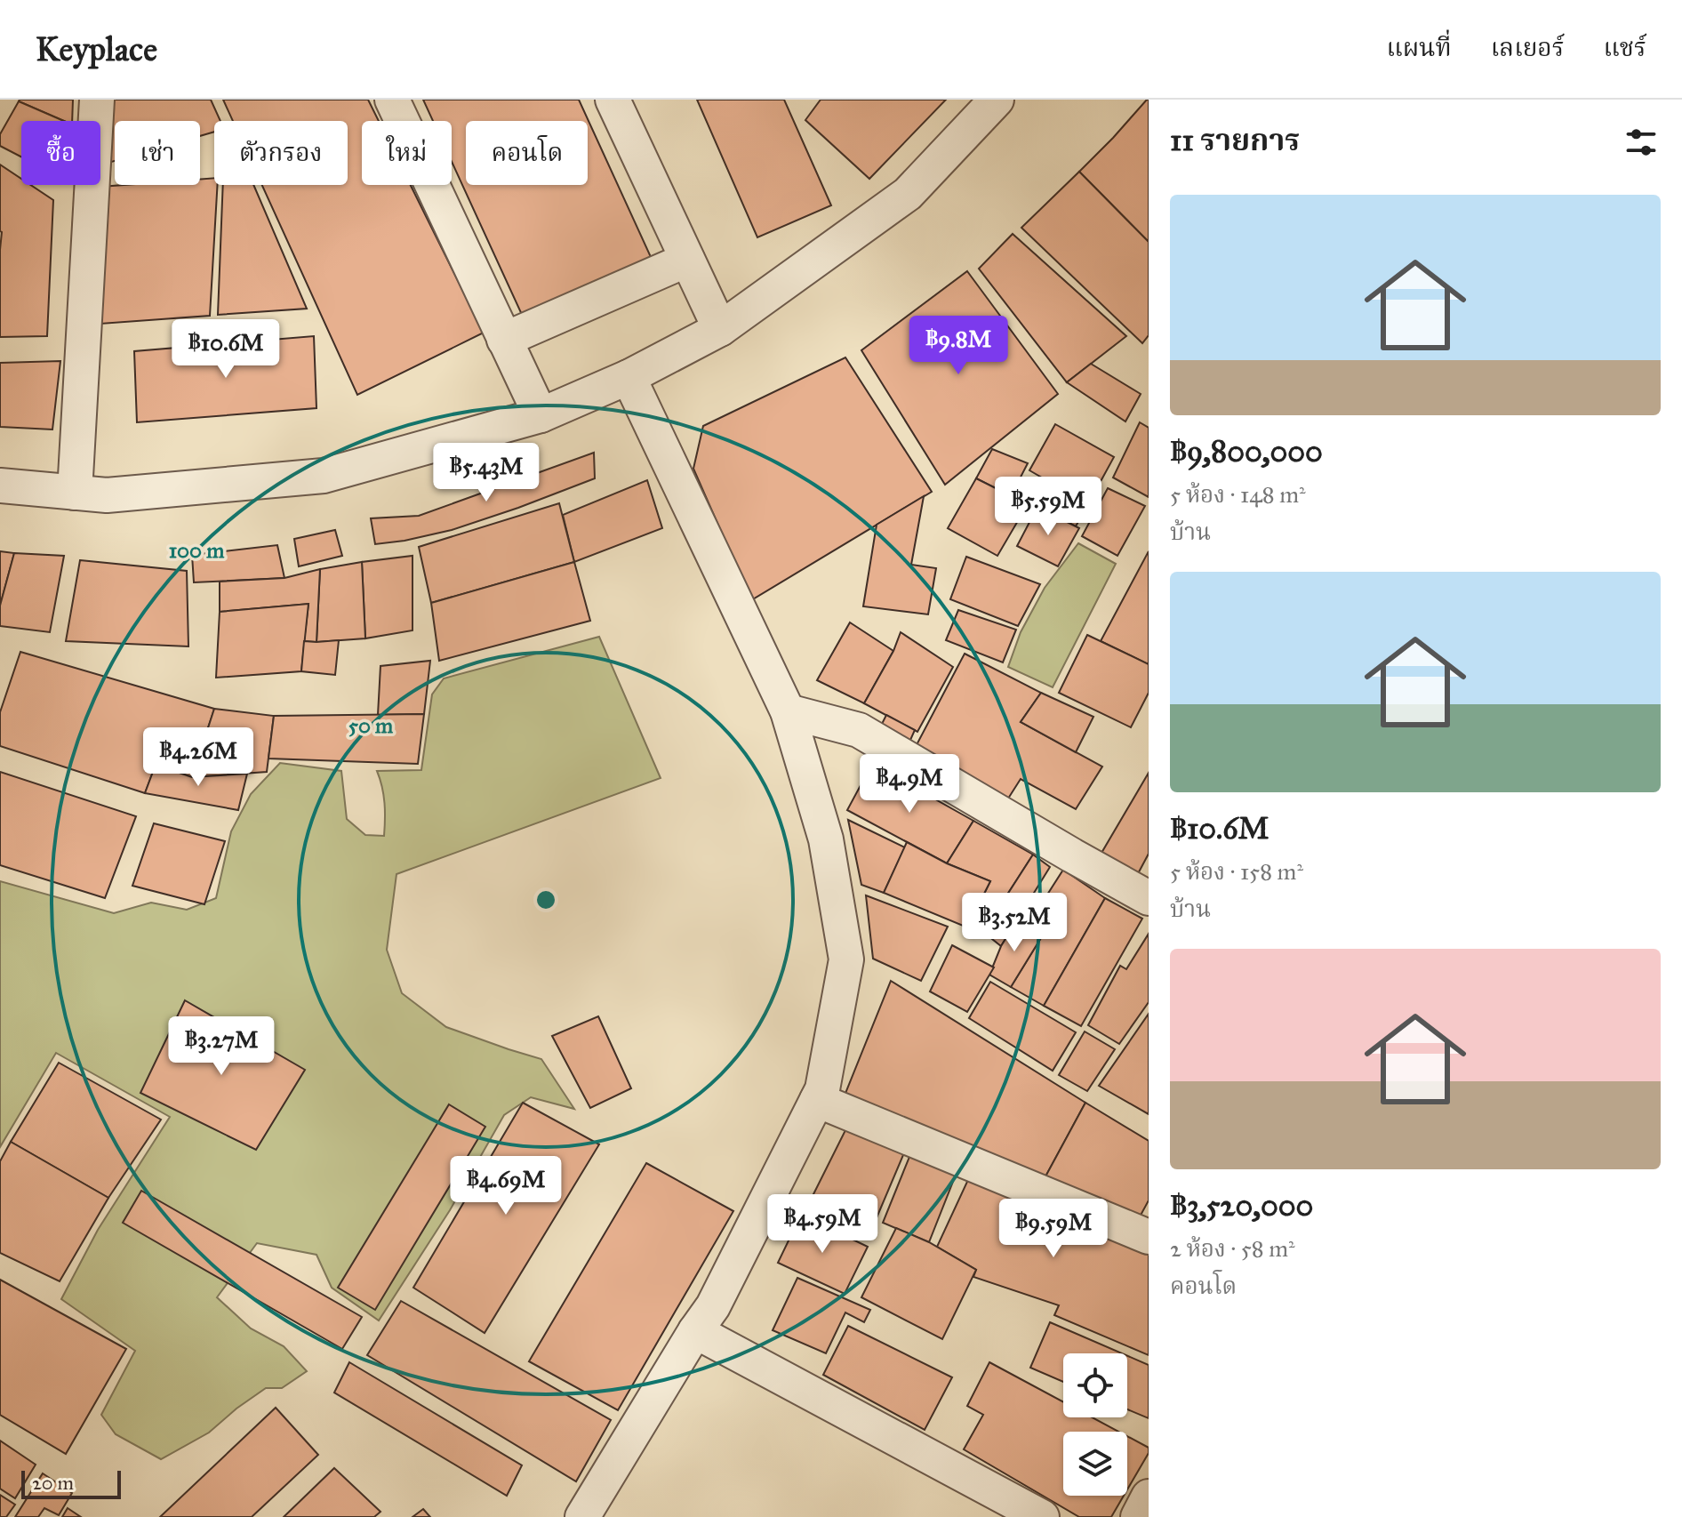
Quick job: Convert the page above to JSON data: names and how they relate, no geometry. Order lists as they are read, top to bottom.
{
  "scale_bar": "20 m",
  "page": {
    "header": "Keyplace",
    "nav": ["แผนที่", "เลเยอร์", "แชร์"],
    "heading": "11 รายการ",
    "chip": [
      "ซื้อ",
      "เช่า",
      "ตัวกรอง",
      "ใหม่",
      "คอนโด"
    ],
    "list": [
      {
        "name": "฿9,800,000",
        "note": "5 ห้อง · 148 m² · บ้าน"
      },
      {
        "name": "฿10.6M",
        "note": "5 ห้อง · 158 m² · บ้าน"
      },
      {
        "name": "฿3,520,000",
        "note": "2 ห้อง · 58 m² · คอนโด"
      }
    ],
    "price": [
      "฿9.8M",
      "฿10.6M",
      "฿5.43M",
      "฿5.59M",
      "฿4.26M",
      "฿4.9M",
      "฿3.52M",
      "฿3.27M",
      "฿4.69M",
      "฿4.59M",
      "฿9.59M"
    ],
    "scale": "20 m"
  },
  "rings": ["100 m", "50 m"]
}
